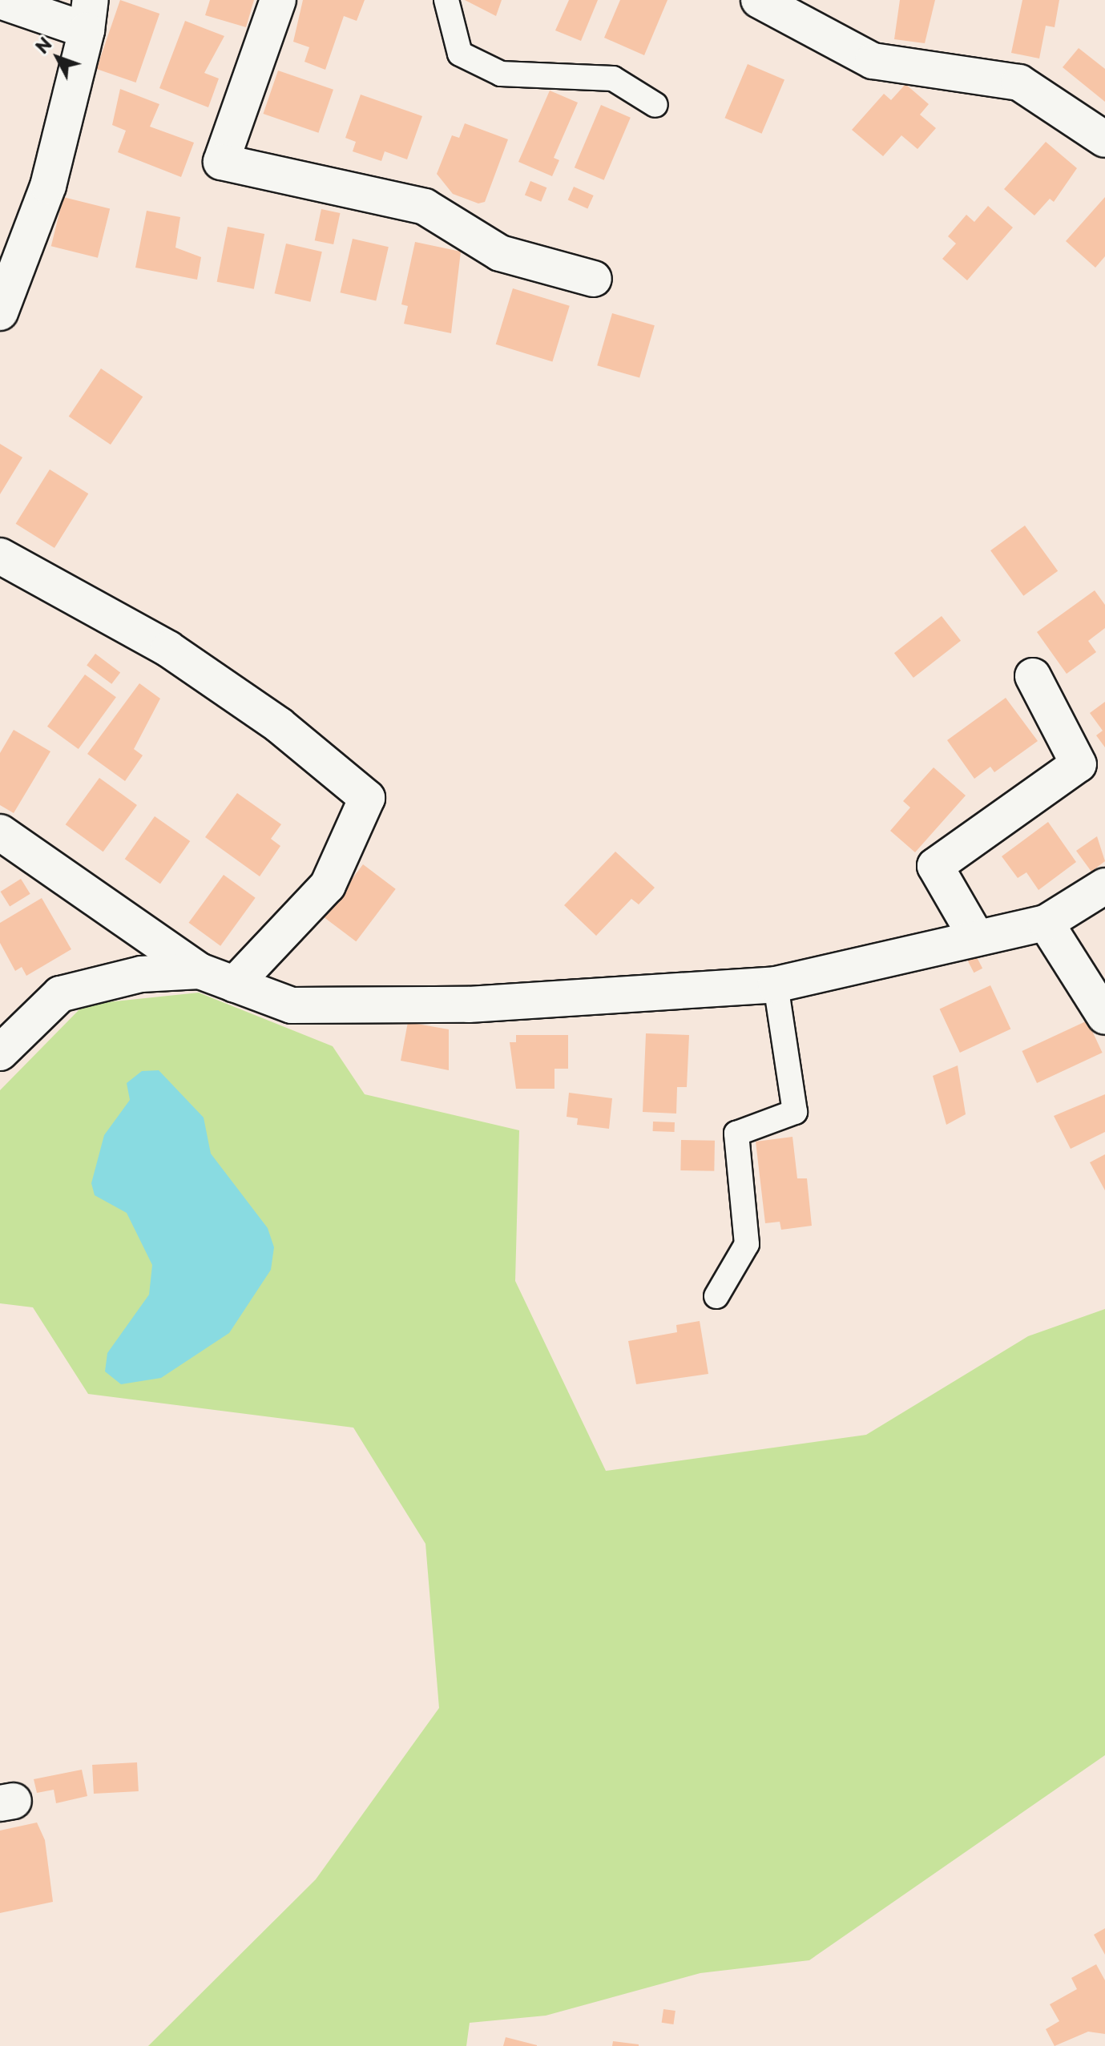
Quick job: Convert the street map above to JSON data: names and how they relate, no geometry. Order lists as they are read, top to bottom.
{
  "north": "top left"
}
